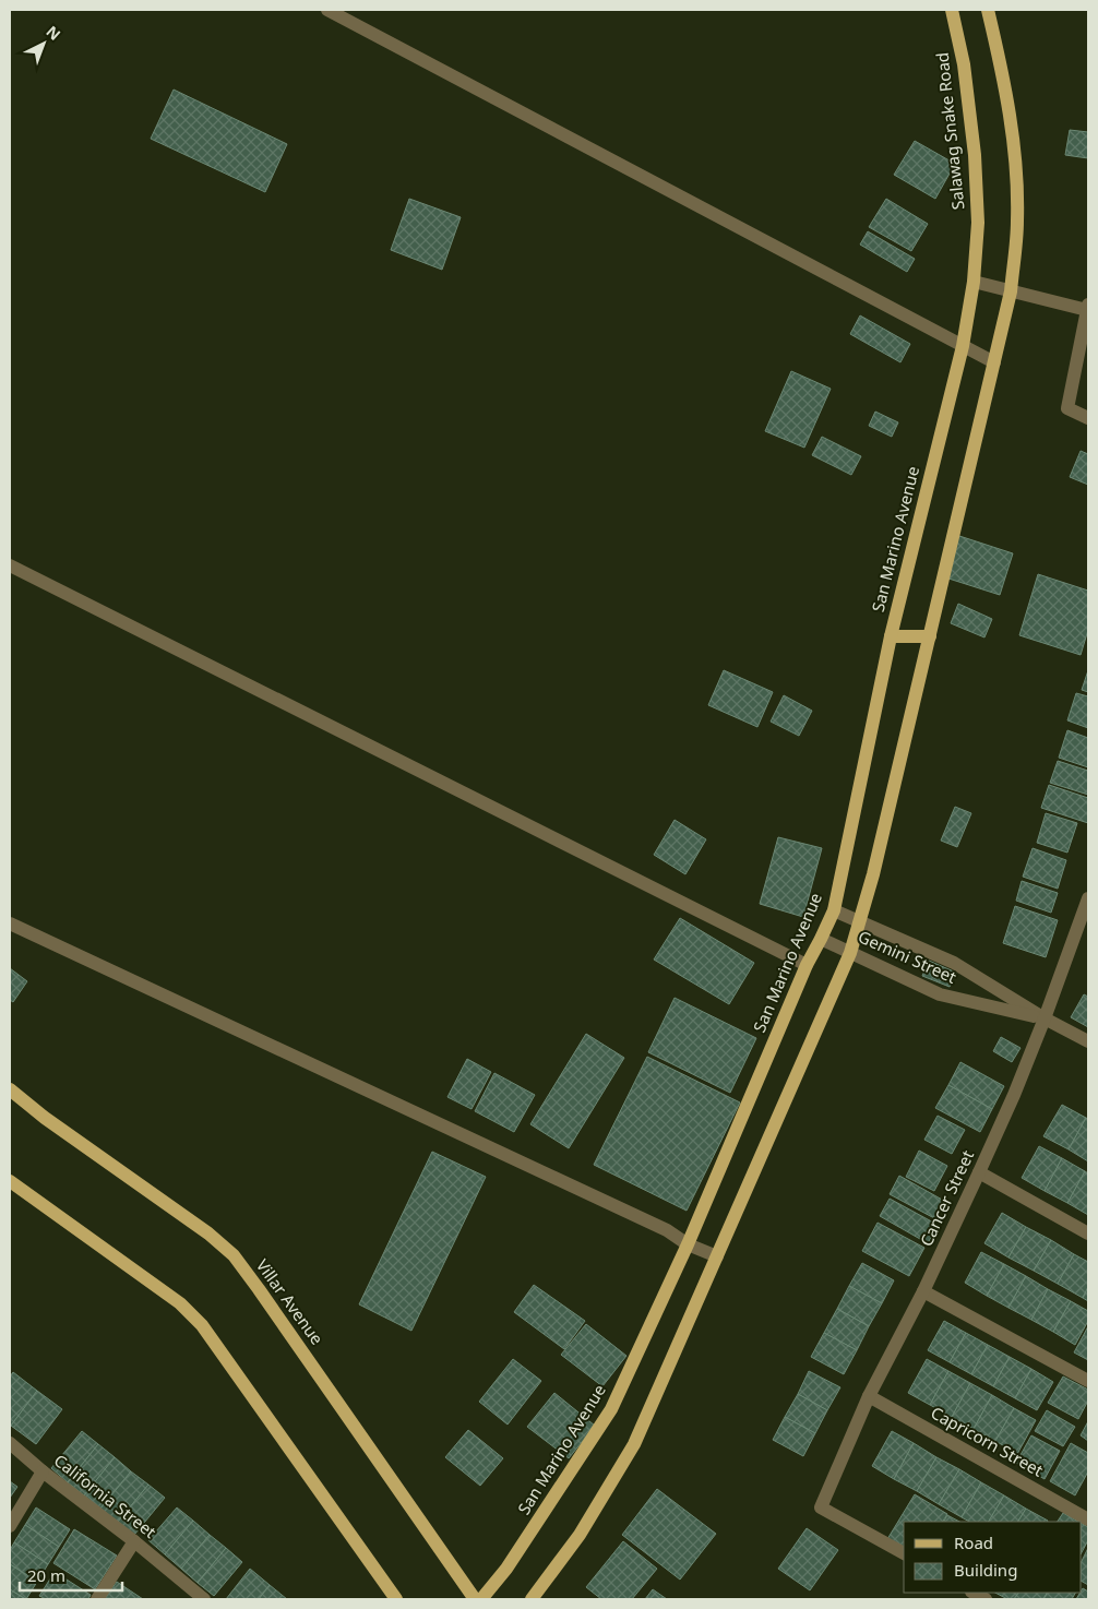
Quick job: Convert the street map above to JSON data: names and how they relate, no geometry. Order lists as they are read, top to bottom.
{
  "streets": {
    "main road": ["Salawag Snake Road", "San Marino Avenue", "Villar Avenue"],
    "street": [
      "Gemini Street",
      "Cancer Street",
      "Capricorn Street",
      "California Street"
    ]
  },
  "crossings": [
    ["Salawag Snake Road", "San Marino Avenue"],
    ["San Marino Avenue", "Gemini Street"],
    ["Gemini Street", "Cancer Street"],
    ["Cancer Street", "Capricorn Street"]
  ],
  "legend": ["Road", "Building"],
  "scale_bar": "20 m",
  "north": "top right"
}
